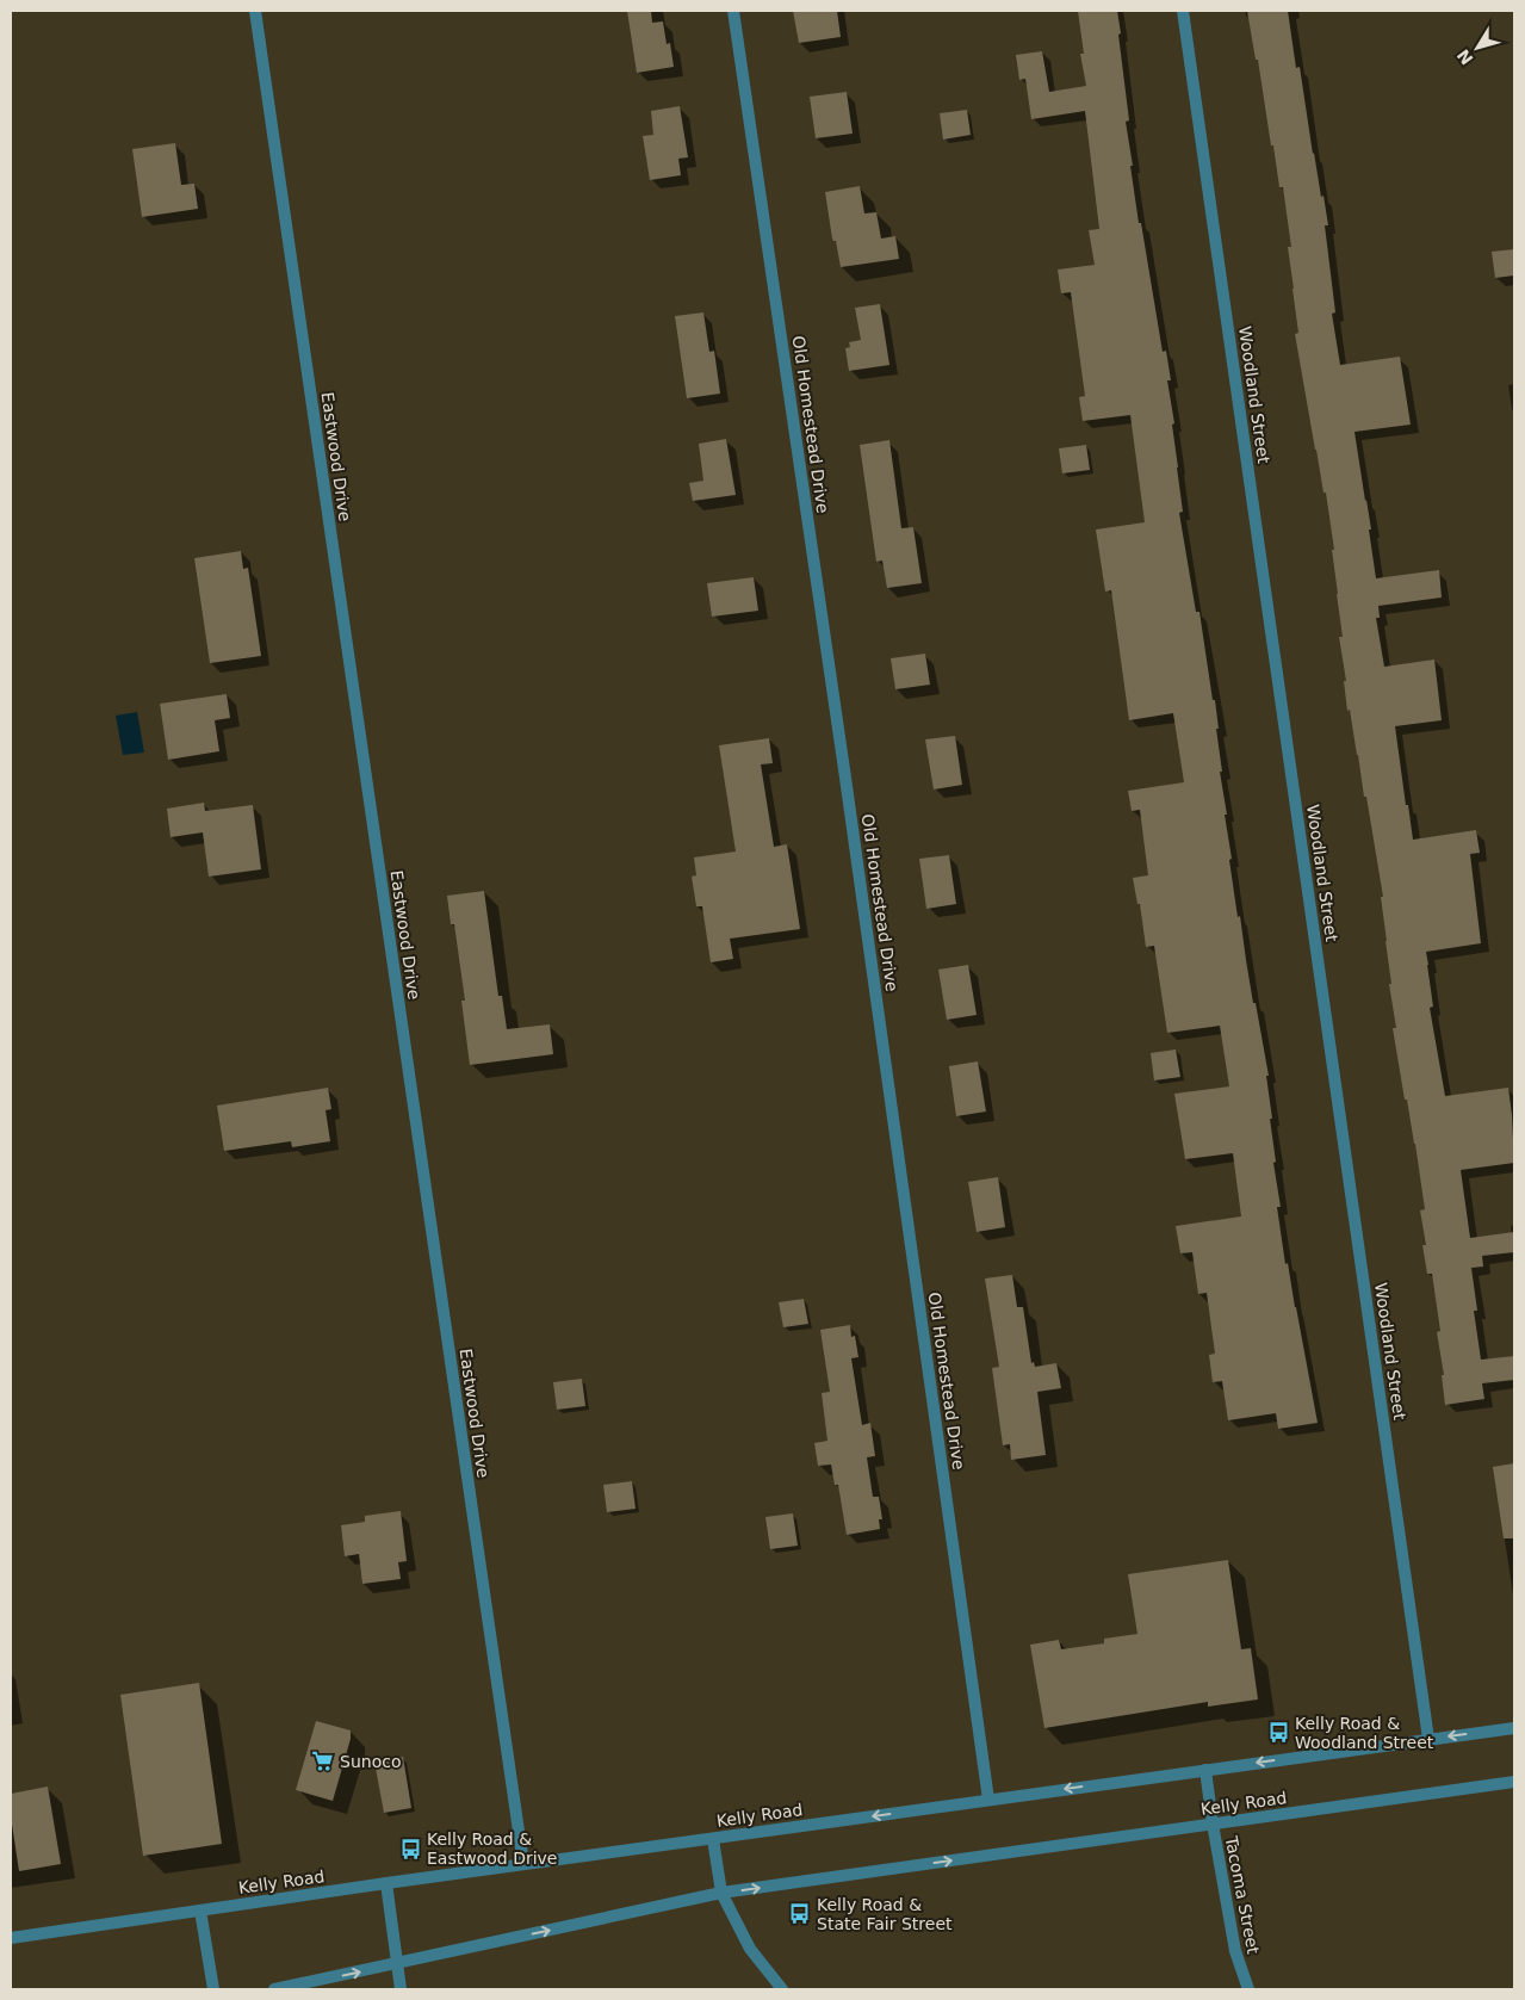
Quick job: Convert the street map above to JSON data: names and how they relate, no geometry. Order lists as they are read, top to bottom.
{
  "streets": {
    "street": [
      "Woodland Street",
      "Old Homestead Drive",
      "Eastwood Drive",
      "Kelly Road",
      "Tacoma Street"
    ]
  },
  "crossings": [
    ["Woodland Street", "Kelly Road"],
    ["Old Homestead Drive", "Kelly Road"],
    ["Eastwood Drive", "Kelly Road"],
    ["Kelly Road", "Tacoma Street"]
  ],
  "places": {
    "bus stop": ["Kelly Road & Woodland Street", "Kelly Road & Eastwood Drive", "Kelly Road & State Fair Street"],
    "supermarket": ["Sunoco"]
  },
  "north": "bottom left"
}
